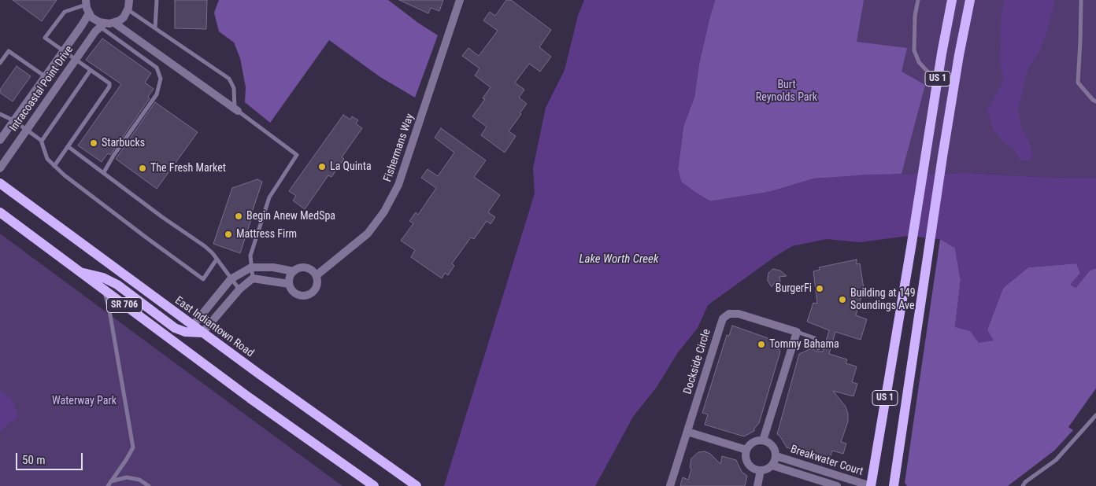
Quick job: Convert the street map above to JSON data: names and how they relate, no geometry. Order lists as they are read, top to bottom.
{
  "streets": {
    "main road": ["US 1", "SR 706", "East Indiantown Road"],
    "street": [
      "Intracoastal Point Drive",
      "Fishermans Way",
      "Dockside Circle",
      "Breakwater Court"
    ]
  },
  "crossings": [
    ["US 1", "Breakwater Court"]
  ],
  "water": ["Lake Worth Creek"],
  "parks": ["Burt Reynolds Park", "Waterway Park"],
  "places": [
    "Starbucks",
    "La Quinta",
    "The Fresh Market",
    "Begin Anew MedSpa",
    "Mattress Firm",
    "BurgerFi",
    "Building at 149 Soundings Ave",
    "Tommy Bahama"
  ],
  "scale_bar": "50 m"
}
